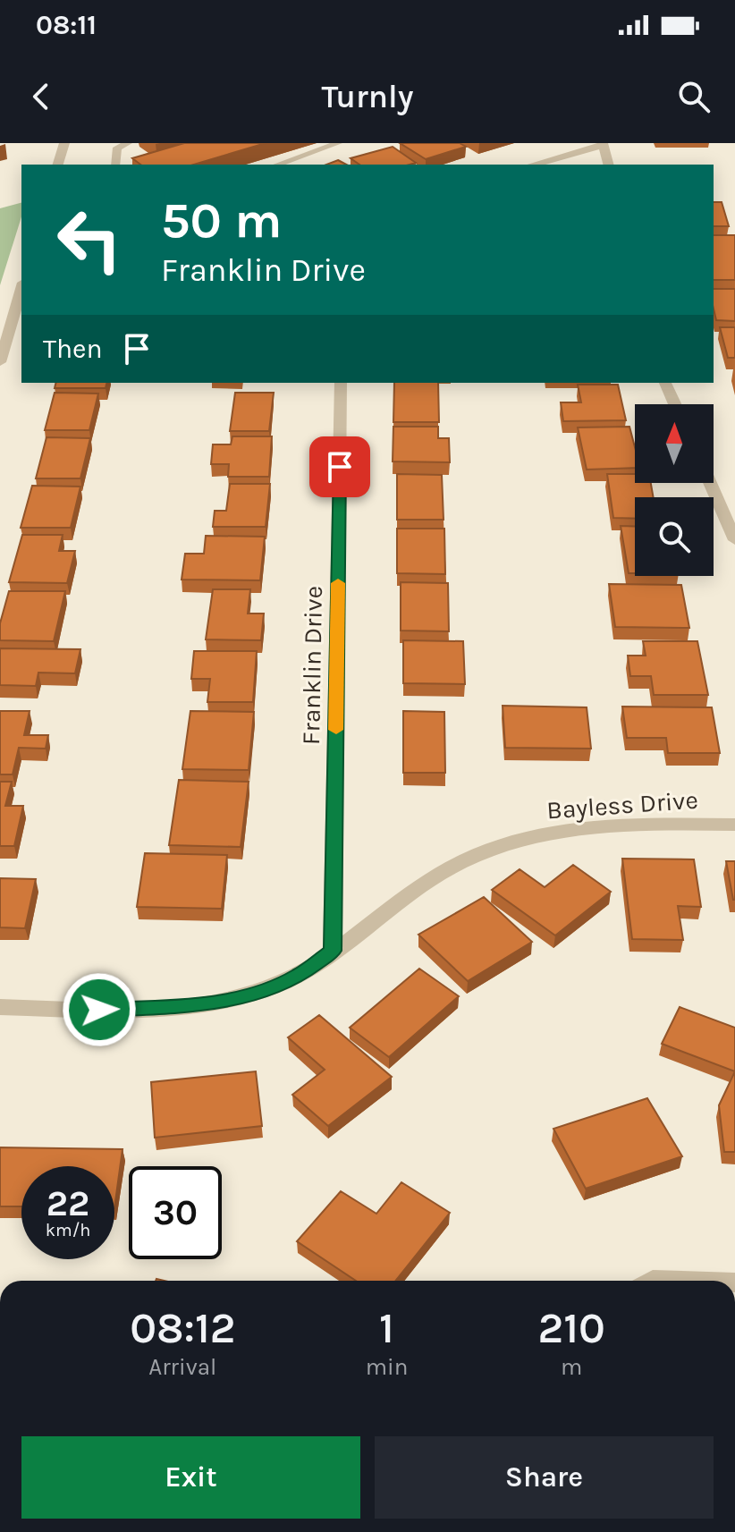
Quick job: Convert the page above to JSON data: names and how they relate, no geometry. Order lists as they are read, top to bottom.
{
  "streets": {
    "street": ["Franklin Drive", "Bayless Drive"]
  },
  "crossings": [
    ["Franklin Drive", "Bayless Drive"]
  ],
  "north": "top",
  "page": {
    "status": "08:11",
    "header": "Turnly",
    "turn": ["50 m", "Franklin Drive"],
    "then": "Then",
    "speed": "22 km/h",
    "limit": "30",
    "eta": [
      "08:12",
      "Arrival",
      "1",
      "min",
      "210",
      "m"
    ],
    "buttons": ["Exit", "Share"]
  }
}
